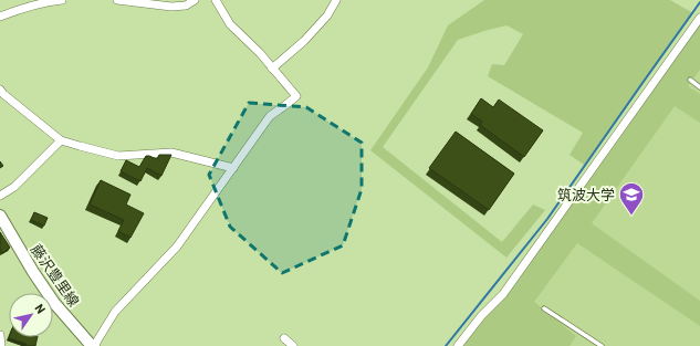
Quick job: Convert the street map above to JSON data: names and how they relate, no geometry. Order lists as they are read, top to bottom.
{
  "streets": {
    "main road": ["藤沢豊里線"]
  },
  "places": {
    "school or university": ["筑波大学"]
  },
  "north": "top right"
}
